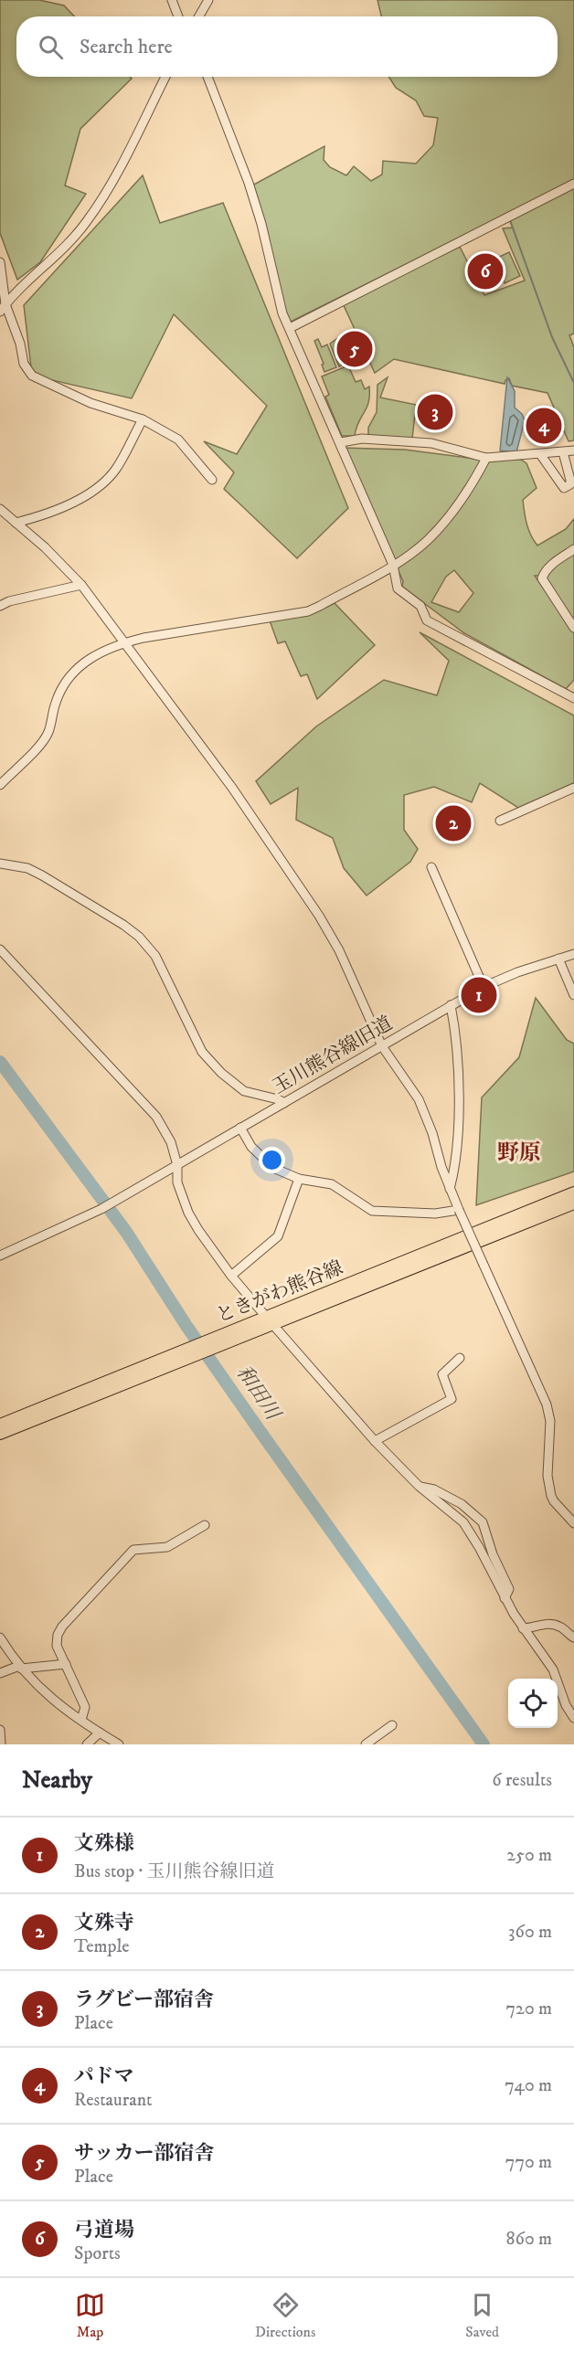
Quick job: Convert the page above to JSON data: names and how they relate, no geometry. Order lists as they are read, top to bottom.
{
  "streets": {
    "main road": ["ときがわ熊谷線"],
    "street": ["玉川熊谷線旧道"]
  },
  "districts": ["野原"],
  "water": ["和田川"],
  "page": {
    "search": "Search here",
    "pins": [
      "6",
      "5",
      "3",
      "4",
      "2",
      "1"
    ],
    "heading": ["Nearby", "6 results"],
    "list": [
      {
        "mark": "1",
        "name": "文殊様",
        "note": "Bus stop · 玉川熊谷線旧道",
        "value": "250 m"
      },
      {
        "mark": "2",
        "name": "文殊寺",
        "note": "Temple",
        "value": "360 m"
      },
      {
        "mark": "3",
        "name": "ラグビー部宿舎",
        "note": "Place",
        "value": "720 m"
      },
      {
        "mark": "4",
        "name": "パドマ",
        "note": "Restaurant",
        "value": "740 m"
      },
      {
        "mark": "5",
        "name": "サッカー部宿舎",
        "note": "Place",
        "value": "770 m"
      },
      {
        "mark": "6",
        "name": "弓道場",
        "note": "Sports",
        "value": "860 m"
      }
    ],
    "nav": ["Map", "Directions", "Saved"]
  }
}
